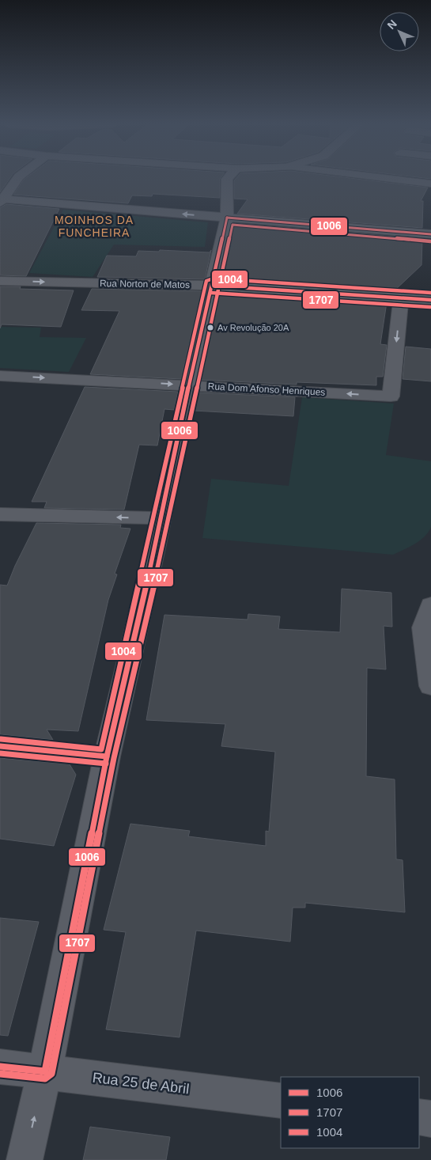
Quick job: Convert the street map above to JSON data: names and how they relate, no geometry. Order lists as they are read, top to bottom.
{
  "streets": {
    "street": ["Rua Norton de Matos", "Rua Dom Afonso Henriques", "Rua 25 de Abril"]
  },
  "crossings": [
    ["Rua Norton de Matos", "Rua Dom Afonso Henriques"]
  ],
  "districts": ["MOINHOS DA FUNCHEIRA"],
  "places": ["Av Revolução 20A"],
  "lines": ["transit line 1006", "transit line 1707", "transit line 1004"],
  "legend": ["1006", "1707", "1004"],
  "north": "top left"
}
